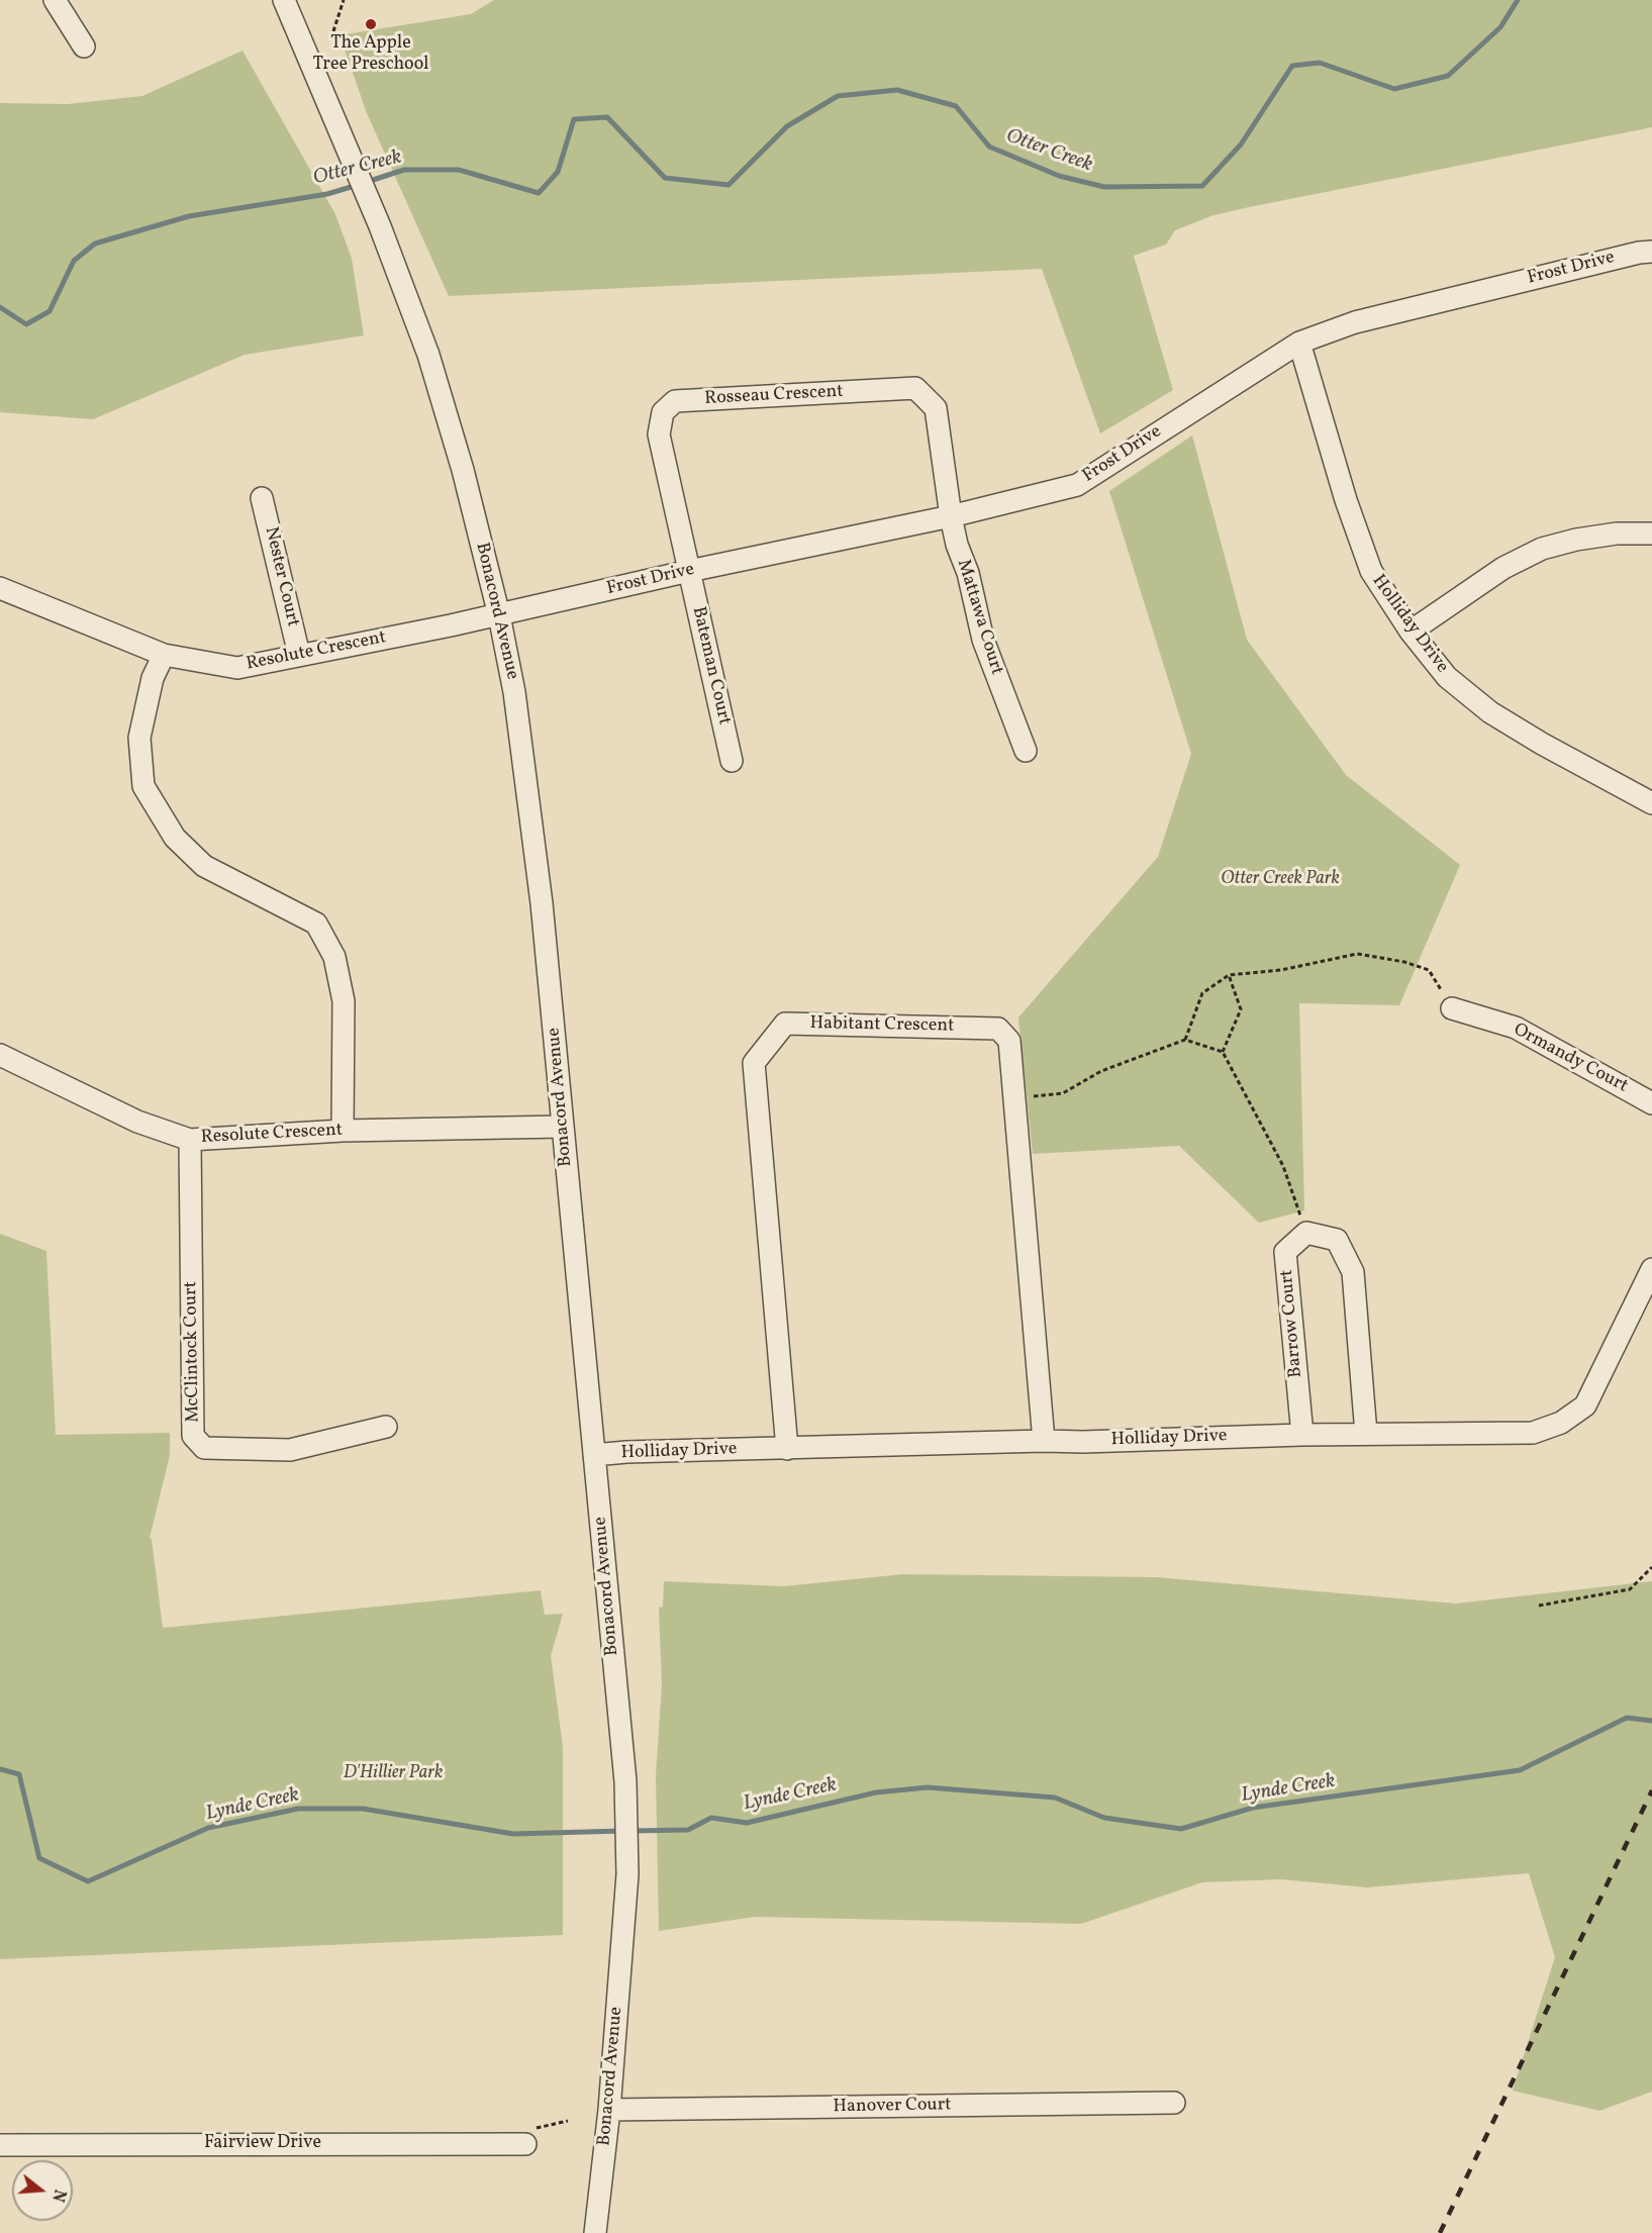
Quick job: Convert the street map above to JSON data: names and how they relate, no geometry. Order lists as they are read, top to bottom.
{
  "streets": {
    "street": [
      "Frost Drive",
      "Rosseau Crescent",
      "Nester Court",
      "Bonacord Avenue",
      "Mattawa Court",
      "Holliday Drive",
      "Resolute Crescent",
      "Bateman Court",
      "Habitant Crescent",
      "Ormandy Court",
      "Barrow Court",
      "McClintock Court",
      "Hanover Court",
      "Fairview Drive"
    ]
  },
  "crossings": [
    ["Frost Drive", "Rosseau Crescent"],
    ["Frost Drive", "Bonacord Avenue"],
    ["Frost Drive", "Mattawa Court"],
    ["Frost Drive", "Holliday Drive"],
    ["Frost Drive", "Resolute Crescent"],
    ["Frost Drive", "Bateman Court"],
    ["Rosseau Crescent", "Mattawa Court"],
    ["Rosseau Crescent", "Bateman Court"],
    ["Nester Court", "Resolute Crescent"],
    ["Bonacord Avenue", "Holliday Drive"],
    ["Bonacord Avenue", "Resolute Crescent"],
    ["Bonacord Avenue", "Hanover Court"],
    ["Holliday Drive", "Habitant Crescent"],
    ["Holliday Drive", "Barrow Court"],
    ["Resolute Crescent", "McClintock Court"]
  ],
  "water": ["Otter Creek", "Lynde Creek"],
  "parks": ["Otter Creek Park", "D'Hillier Park"],
  "places": ["The Apple Tree Preschool"],
  "north": "right"
}
